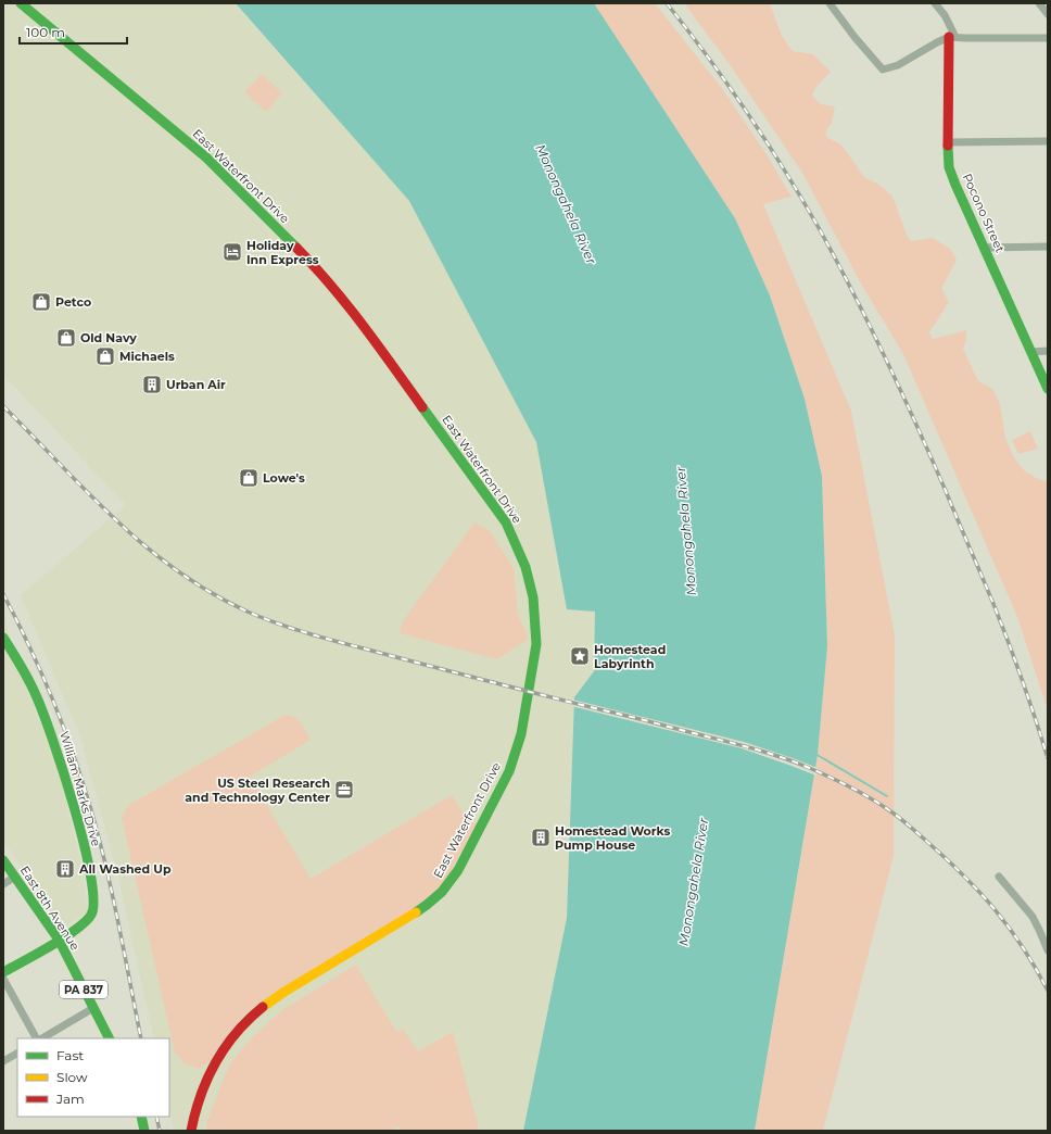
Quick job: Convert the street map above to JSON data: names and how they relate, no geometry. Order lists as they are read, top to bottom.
{
  "streets": {
    "street": [
      "East Waterfront Drive",
      "Pocono Street",
      "William Marks Drive",
      "East 8th Avenue",
      "PA 837"
    ]
  },
  "crossings": [
    ["William Marks Drive", "East 8th Avenue"]
  ],
  "water": ["Monongahela River"],
  "places": {
    "hotel": ["Holiday Inn Express"],
    "shop": [
      "Petco",
      "Old Navy",
      "Michaels",
      "Lowe's"
    ],
    "building": ["Urban Air", "Homestead Works Pump House", "All Washed Up"],
    "place": ["Homestead Labyrinth"],
    "office": ["US Steel Research and Technology Center"]
  },
  "legend": ["Fast", "Slow", "Jam"],
  "scale_bar": "100 m"
}
